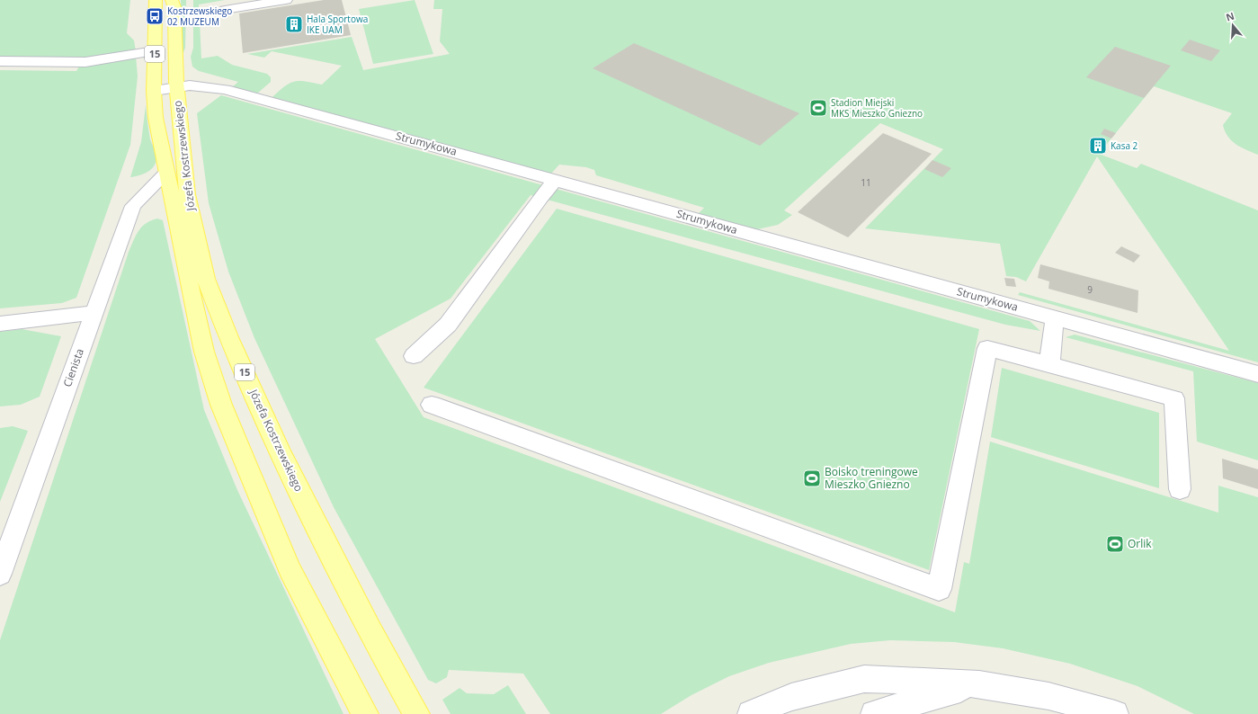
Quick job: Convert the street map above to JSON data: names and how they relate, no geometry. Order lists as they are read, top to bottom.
{
  "streets": {
    "main road": ["15", "Józefa Kostrzewskiego"],
    "street": ["Strumykowa", "Cienista"]
  },
  "crossings": [
    ["Strumykowa", "Józefa Kostrzewskiego"],
    ["Józefa Kostrzewskiego", "Cienista"]
  ],
  "places": {
    "bus stop": ["Kostrzewskiego 02 MUZEUM"],
    "building": ["Hala Sportowa IKE UAM", "Kasa 2"],
    "sports": ["Stadion Miejski MKS Mieszko Gniezno", "Boisko treningowe Mieszko Gniezno", "Orlik"]
  },
  "house_numbers": ["11", "9"],
  "north": "top"
}
